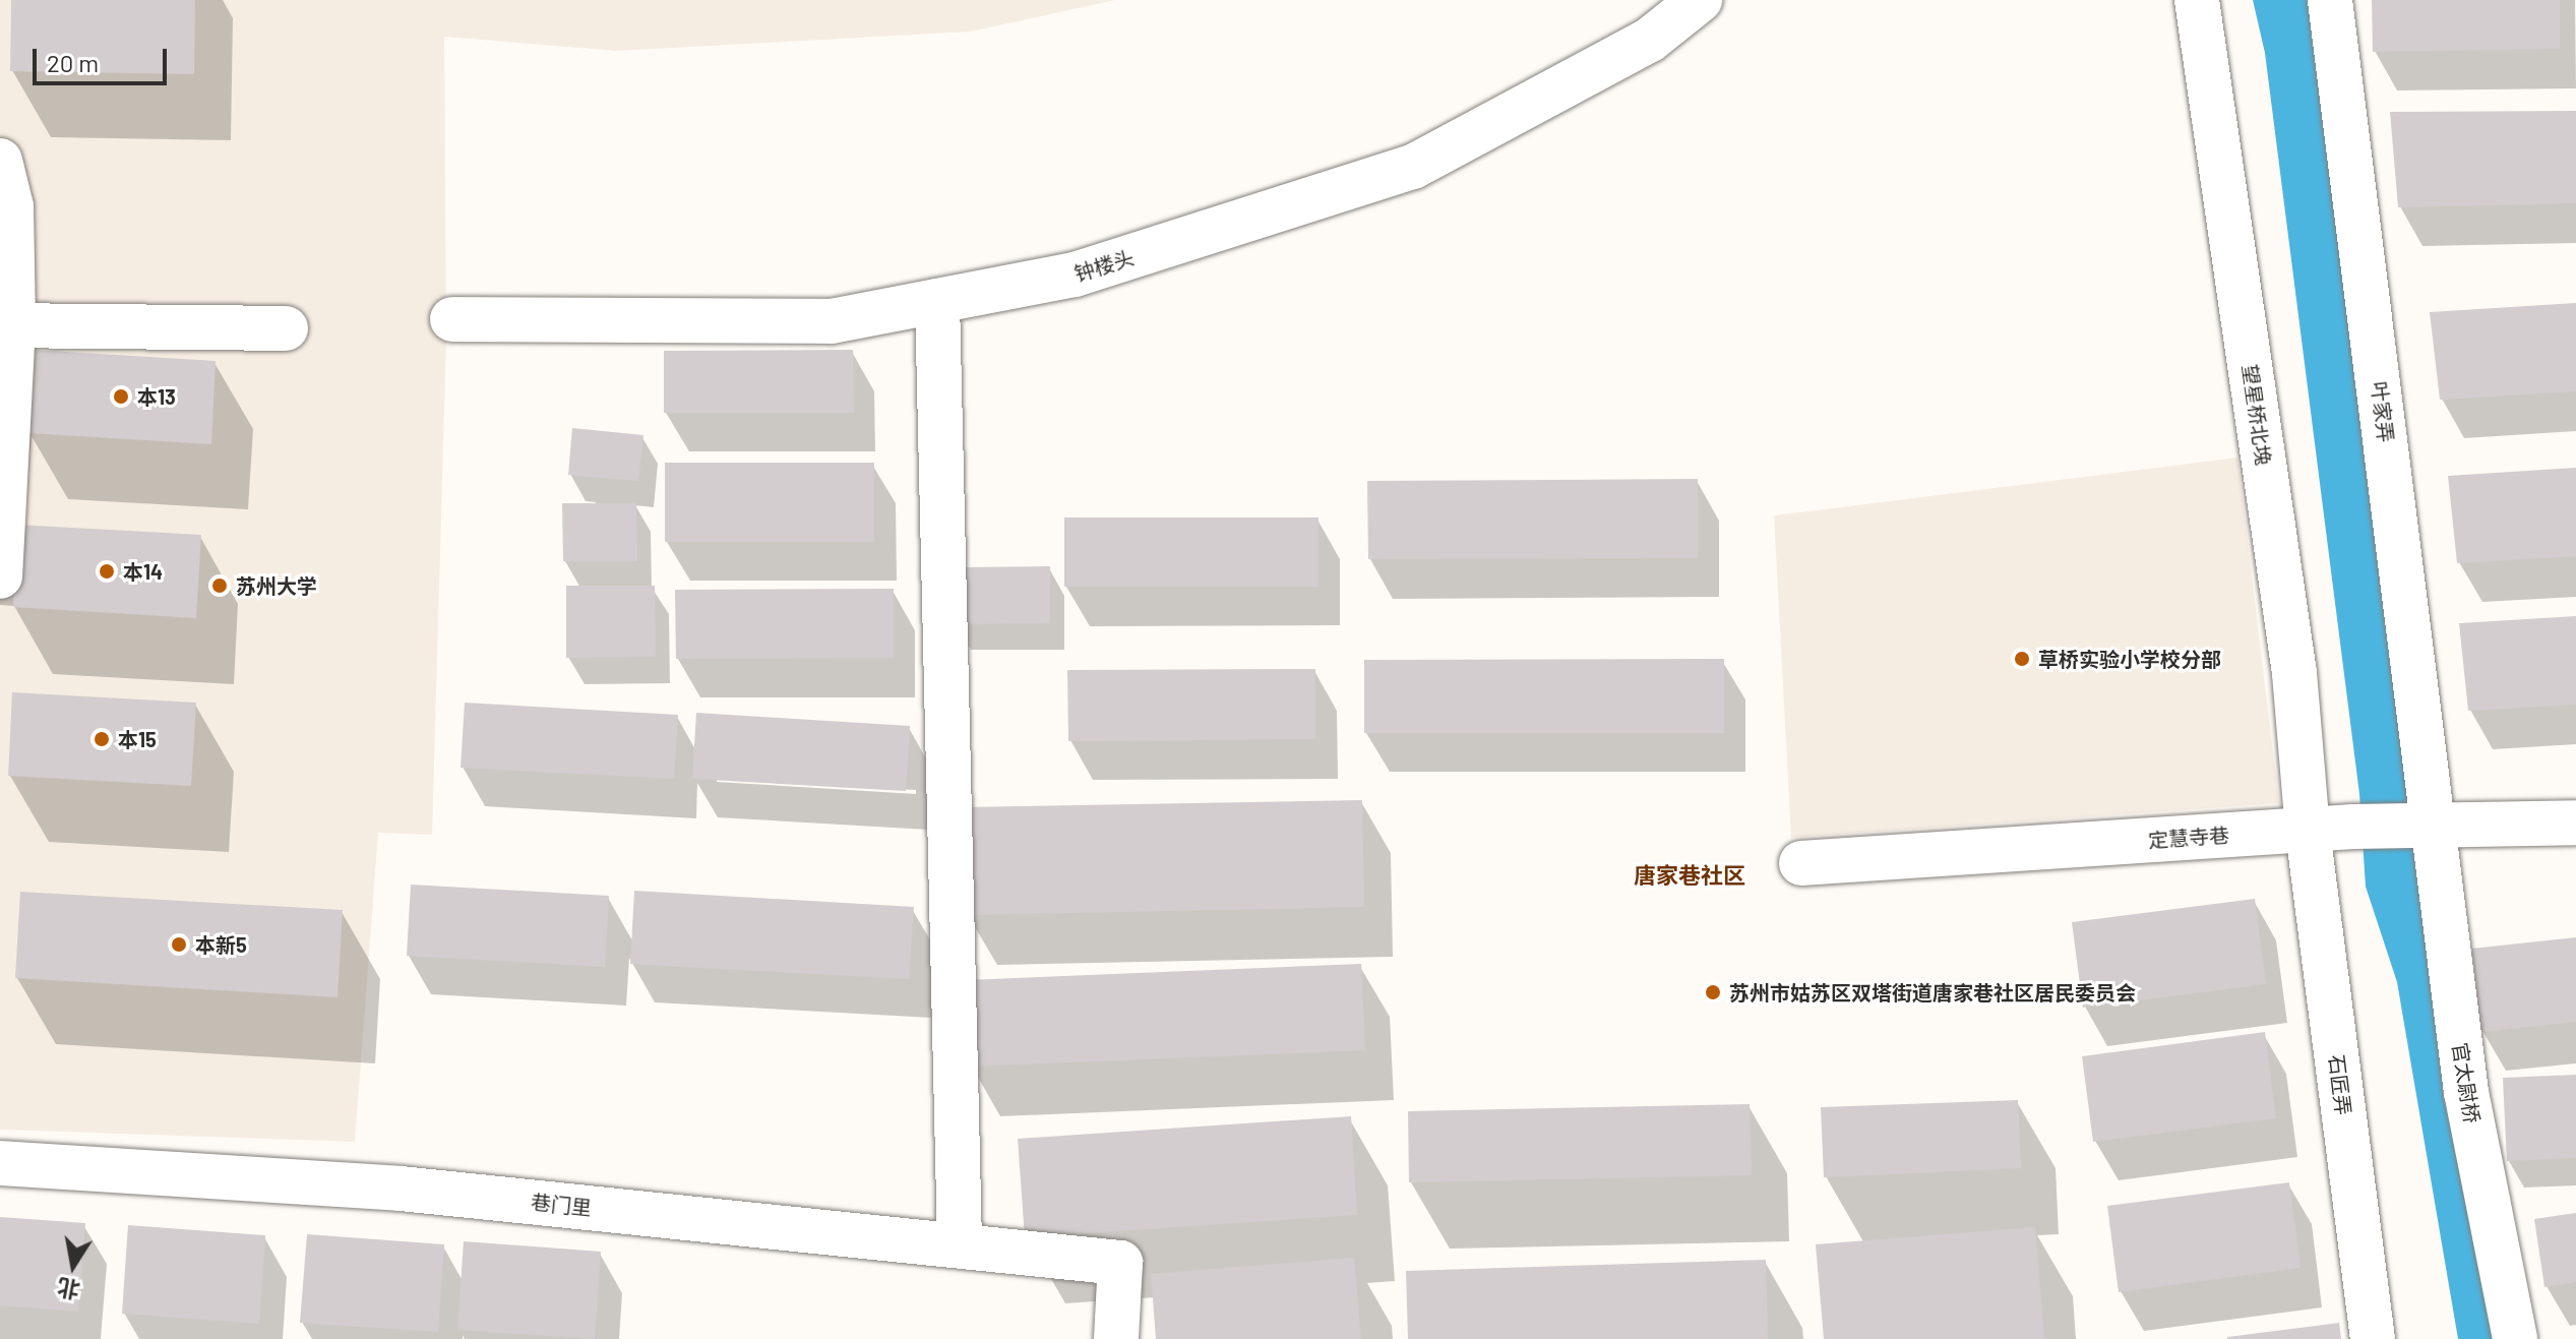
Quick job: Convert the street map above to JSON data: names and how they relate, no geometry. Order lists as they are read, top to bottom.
{
  "streets": {
    "street": [
      "钟楼头",
      "叶家弄",
      "望星桥北堍",
      "定慧寺巷",
      "官太尉桥",
      "石匠弄",
      "巷门里"
    ]
  },
  "crossings": [
    ["叶家弄", "定慧寺巷"],
    ["叶家弄", "官太尉桥"],
    ["望星桥北堍", "定慧寺巷"],
    ["望星桥北堍", "石匠弄"],
    ["定慧寺巷", "官太尉桥"],
    ["定慧寺巷", "石匠弄"]
  ],
  "districts": ["唐家巷社区"],
  "places": [
    "本13",
    "本14",
    "苏州大学",
    "草桥实验小学校分部",
    "本15",
    "本新5",
    "苏州市姑苏区双塔街道唐家巷社区居民委员会"
  ],
  "scale_bar": "20 m",
  "north": "bottom"
}
